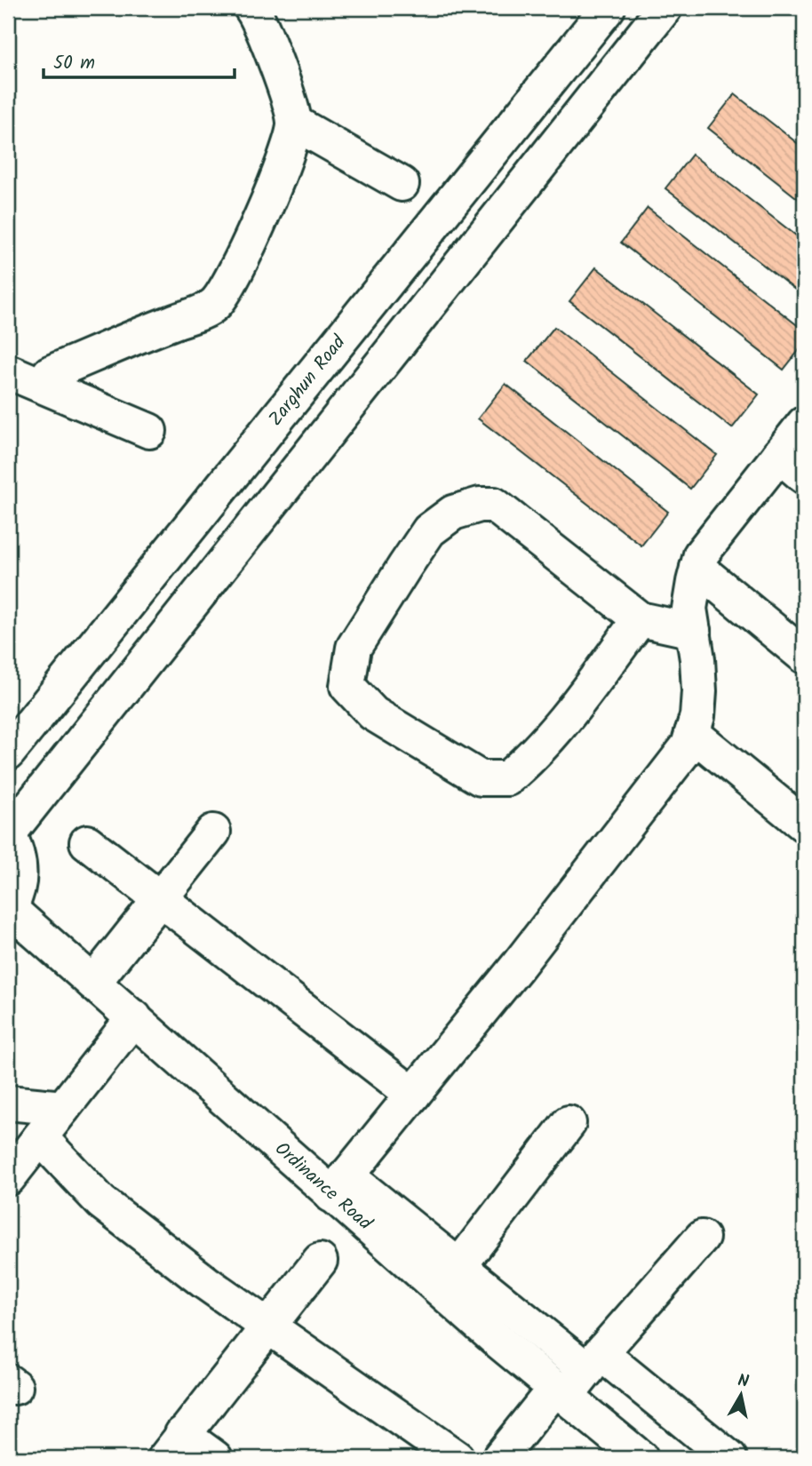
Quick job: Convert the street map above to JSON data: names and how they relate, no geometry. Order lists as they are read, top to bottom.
{
  "streets": {
    "street": ["Zarghun Road", "Ordinance Road"]
  },
  "scale_bar": "50 m",
  "north": "top"
}
